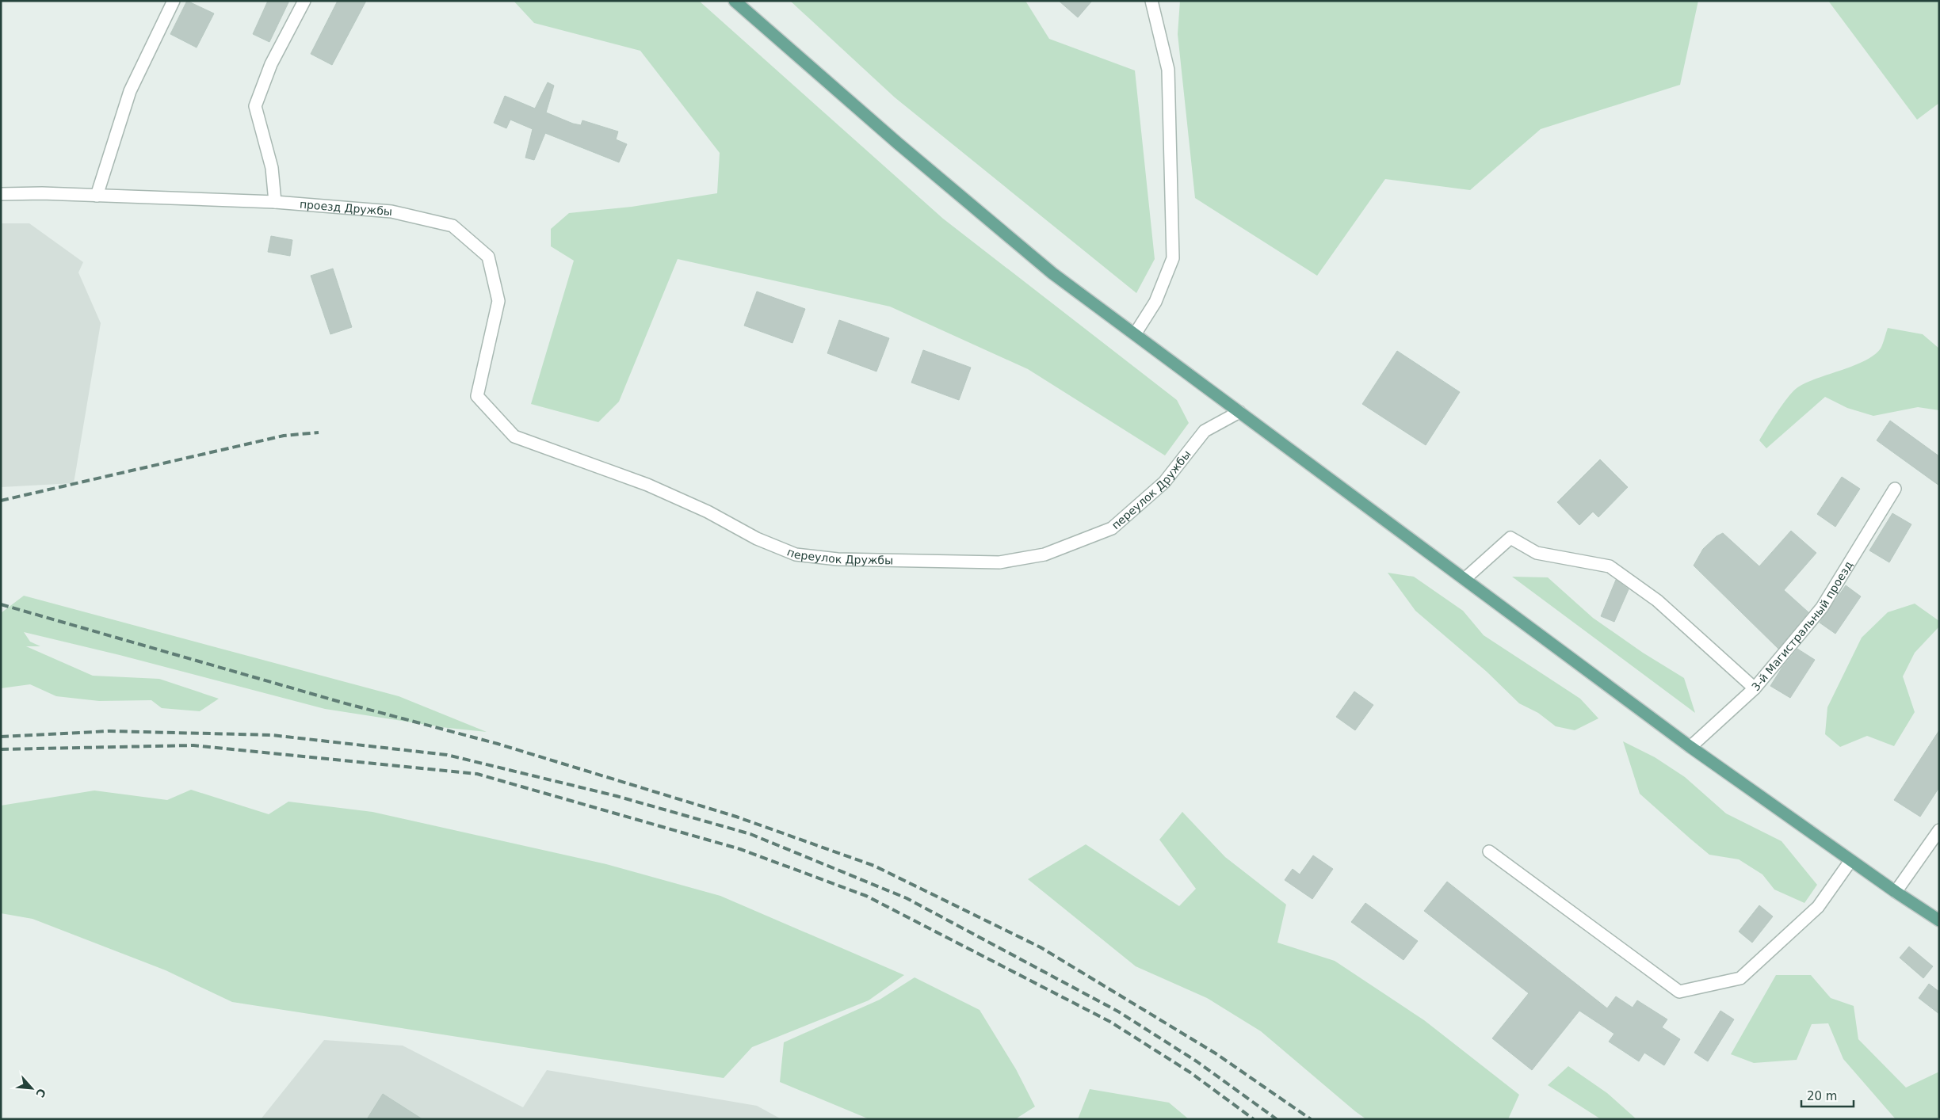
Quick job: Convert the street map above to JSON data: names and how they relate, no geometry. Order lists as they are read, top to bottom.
{
  "streets": {
    "street": ["проезд Дружбы", "переулок Дружбы", "3-й Магистральный проезд"]
  },
  "crossings": [
    ["проезд Дружбы", "переулок Дружбы"]
  ],
  "scale_bar": "20 m",
  "north": "bottom right"
}
